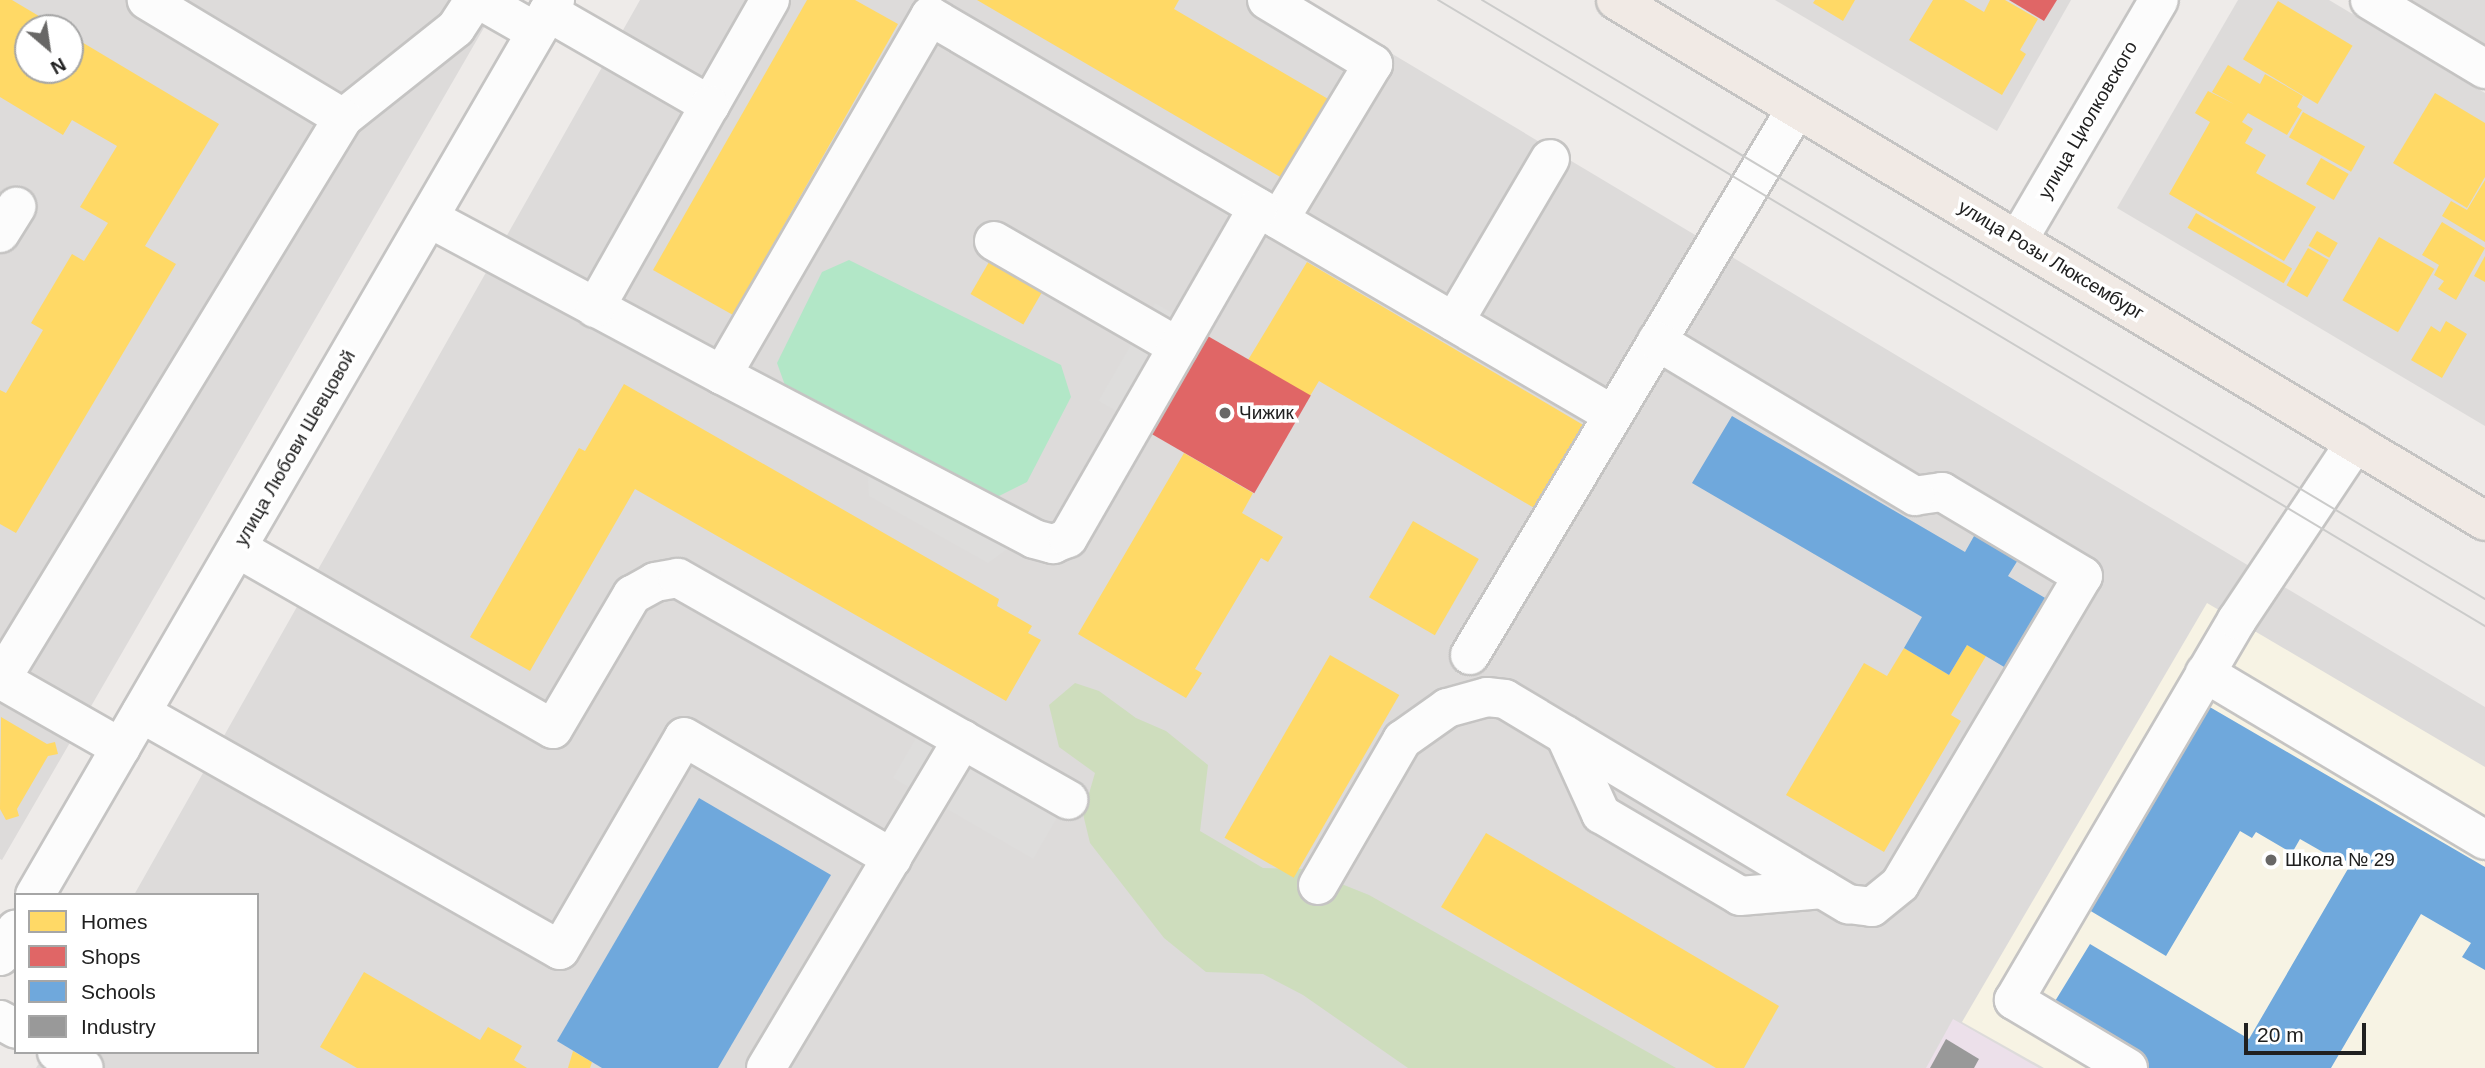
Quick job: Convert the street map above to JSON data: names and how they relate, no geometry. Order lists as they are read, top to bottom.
{
  "streets": {
    "main road": ["улица Розы Люксембург"],
    "street": ["улица Циолковского", "улица Любови Шевцовой"]
  },
  "crossings": [
    ["улица Циолковского", "улица Розы Люксембург"]
  ],
  "places": ["Чижик", "Школа № 29"],
  "legend": [
    "Homes",
    "Shops",
    "Schools",
    "Industry"
  ],
  "scale_bar": "20 m",
  "north": "bottom right"
}
